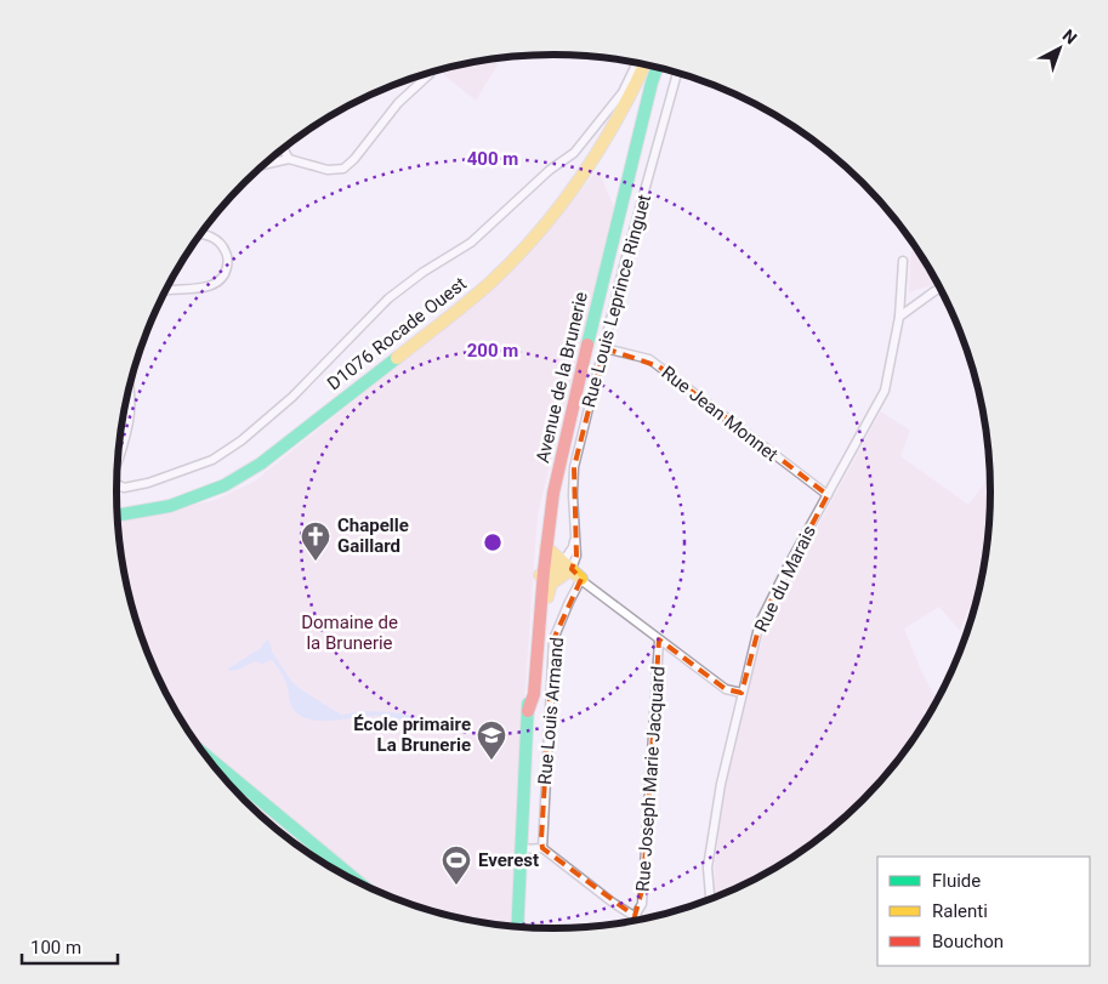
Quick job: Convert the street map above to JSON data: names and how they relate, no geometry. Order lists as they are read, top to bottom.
{
  "streets": {
    "main road": ["D1076 Rocade Ouest", "Avenue de la Brunerie"],
    "street": [
      "Rue Louis Leprince Ringuet",
      "Rue Jean Monnet",
      "Rue du Marais",
      "Rue Louis Armand",
      "Rue Joseph Marie Jacquard"
    ]
  },
  "crossings": [
    ["Rue Louis Leprince Ringuet", "Rue Jean Monnet"],
    ["Rue Jean Monnet", "Rue du Marais"]
  ],
  "parks": ["Domaine de la Brunerie"],
  "places": {
    "church": ["Chapelle Gaillard"],
    "school or university": ["École primaire La Brunerie"],
    "sports": ["Everest"]
  },
  "legend": ["Fluide", "Ralenti", "Bouchon"],
  "scale_bar": "100 m",
  "north": "top right",
  "rings": ["400 m", "200 m"]
}
